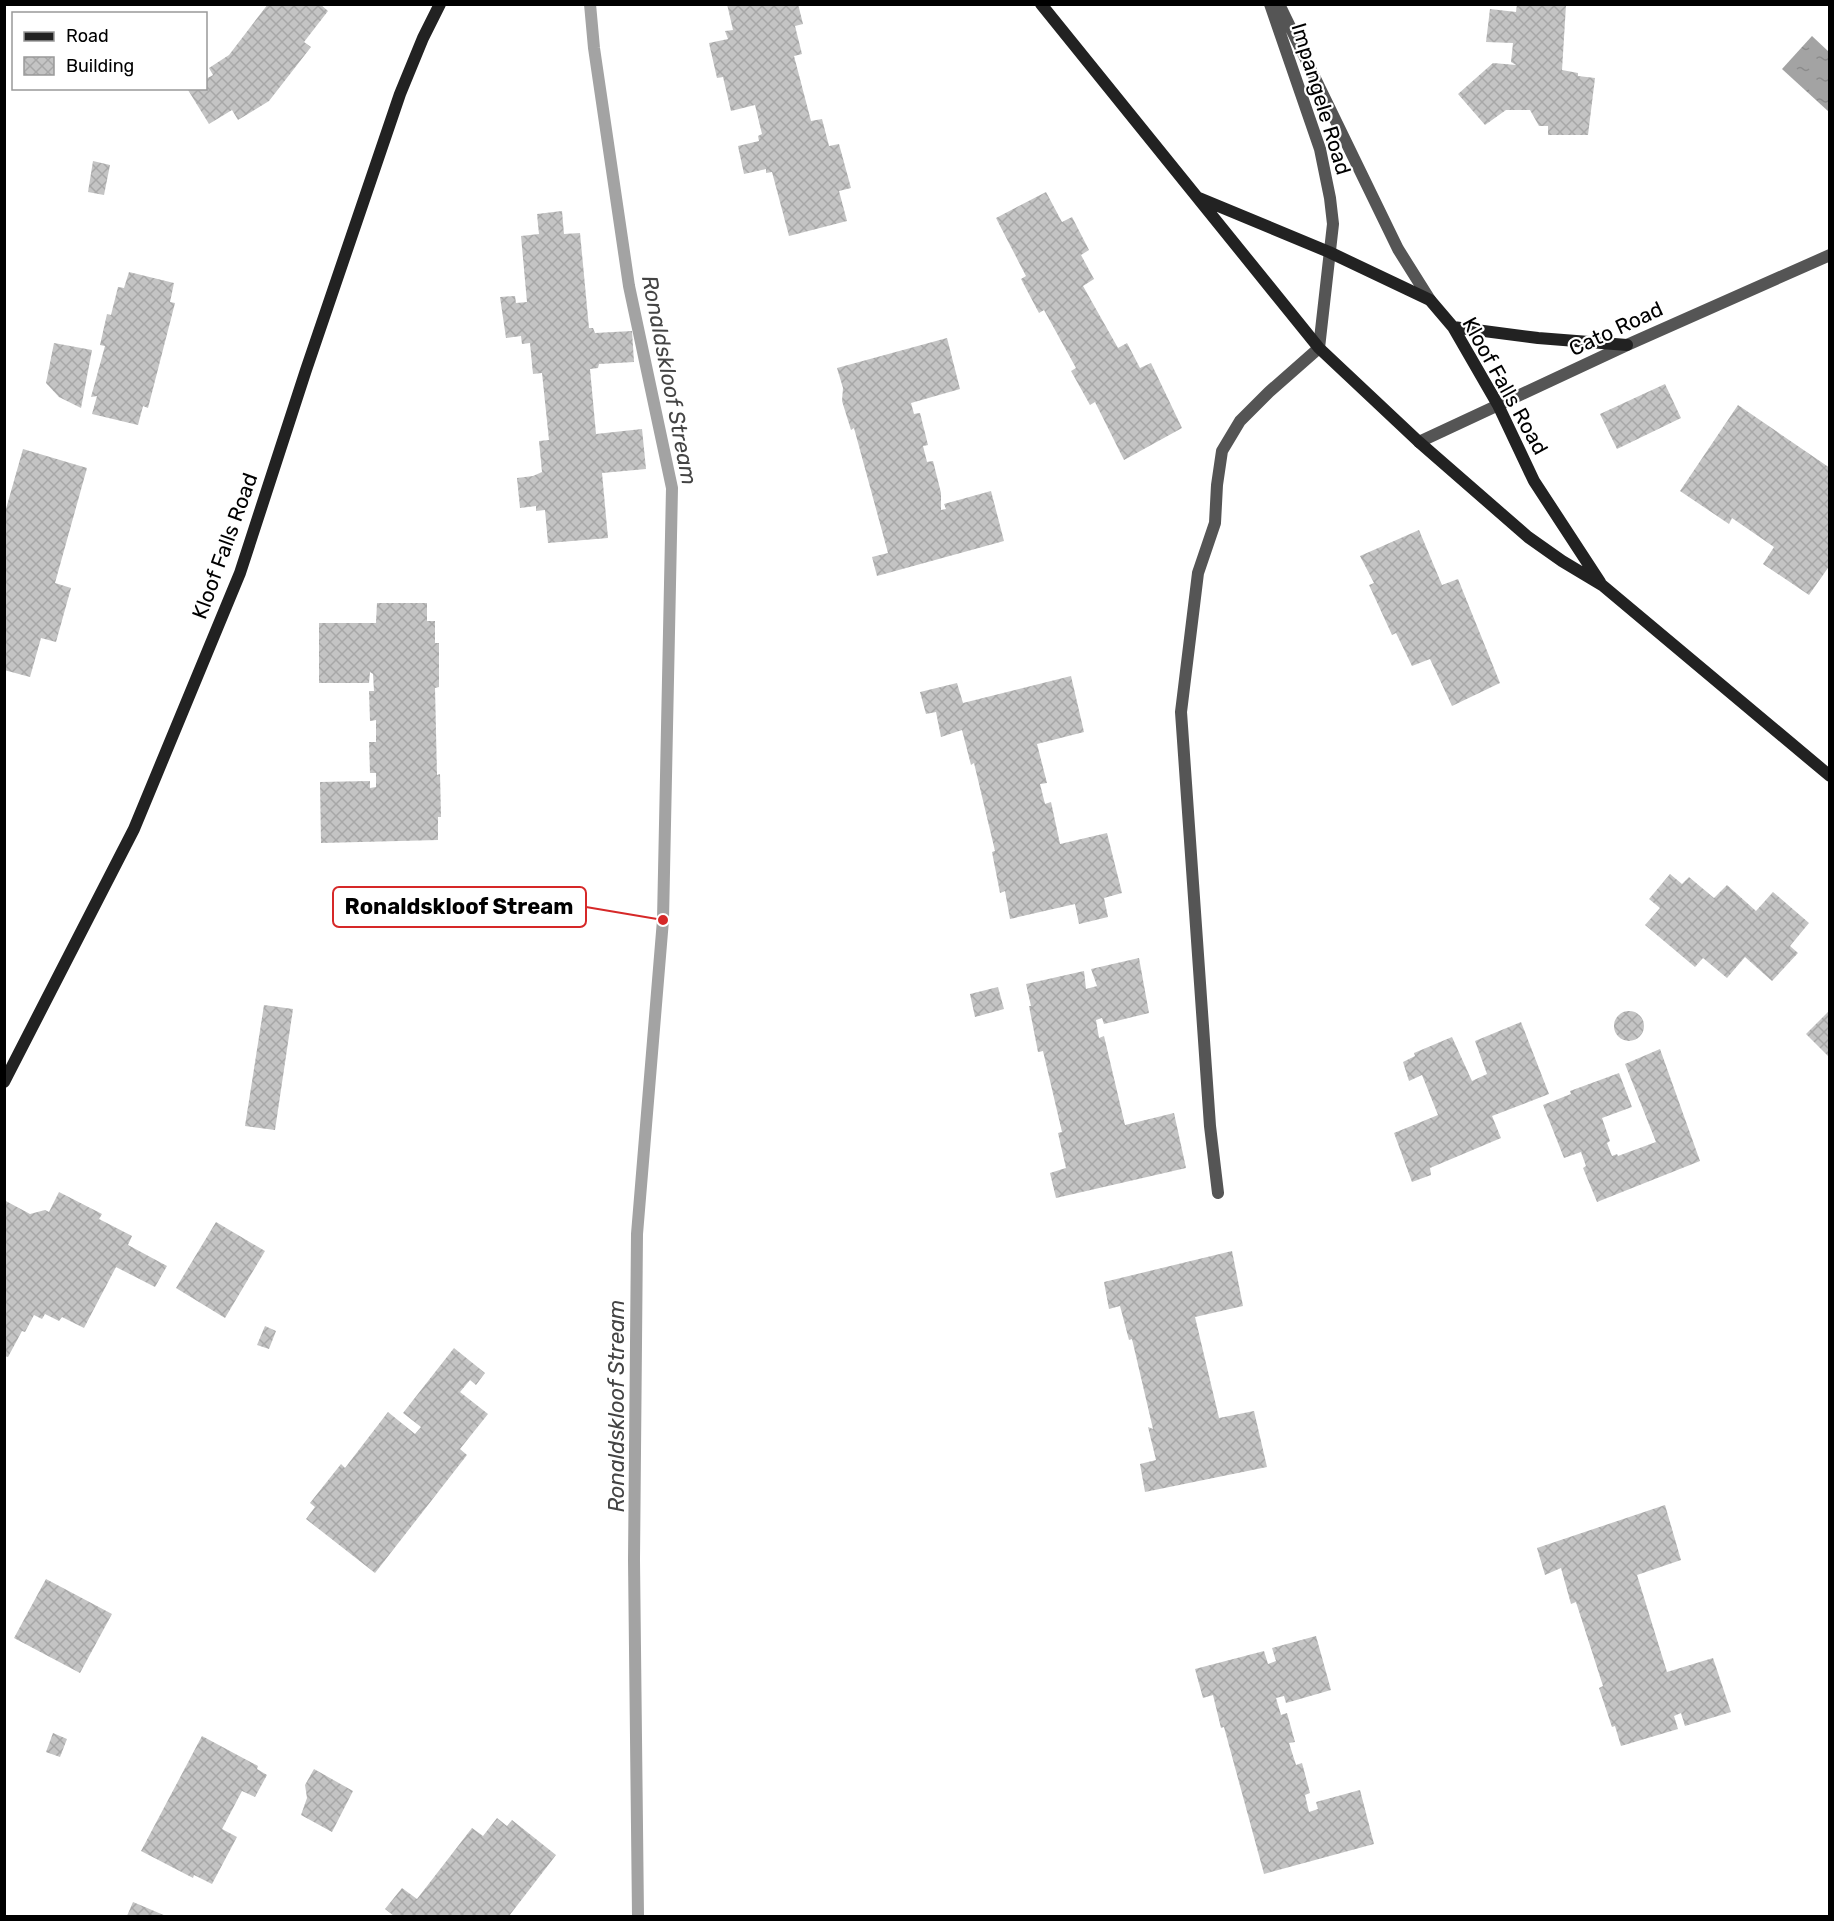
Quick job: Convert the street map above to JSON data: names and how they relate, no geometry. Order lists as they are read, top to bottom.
{
  "streets": {
    "main road": ["Kloof Falls Road"],
    "street": ["Impangele Road", "Cato Road"]
  },
  "crossings": [
    ["Impangele Road", "Kloof Falls Road"],
    ["Cato Road", "Kloof Falls Road"]
  ],
  "water": ["Ronaldskloof Stream"],
  "places": ["Ronaldskloof Stream"],
  "legend": ["Road", "Building"]
}
